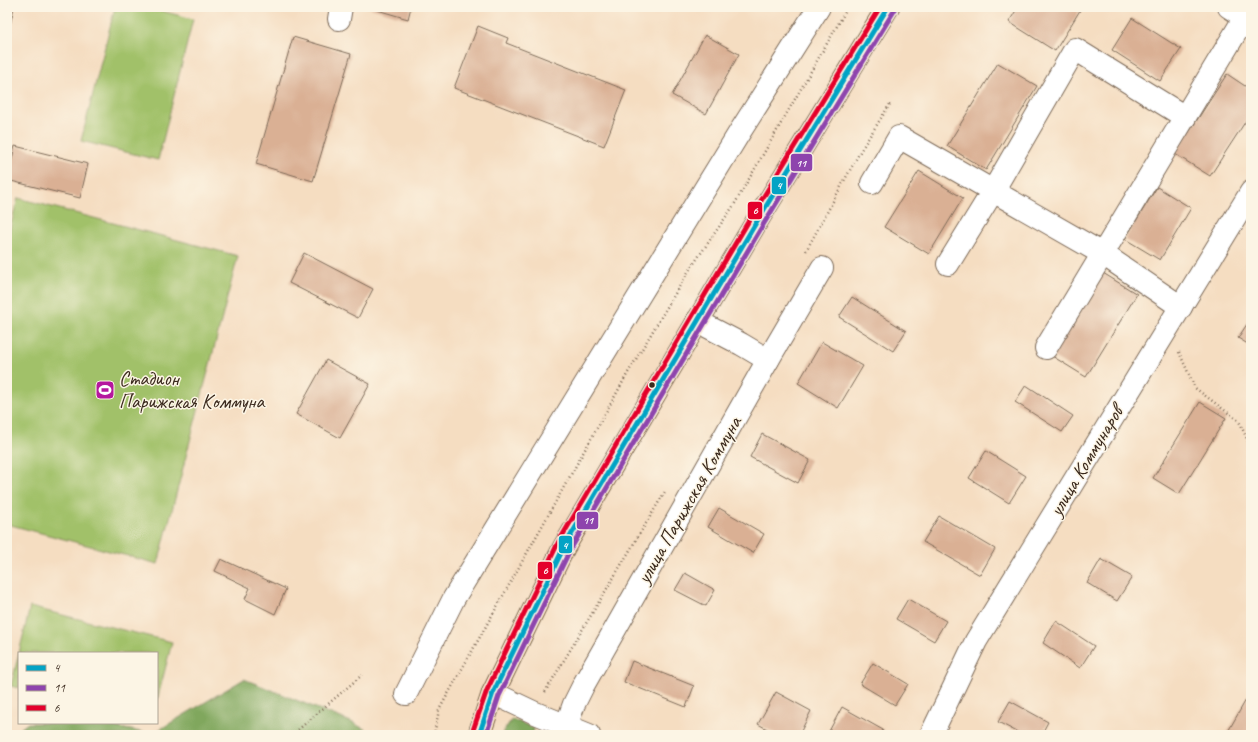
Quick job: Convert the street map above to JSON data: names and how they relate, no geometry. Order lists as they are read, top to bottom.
{
  "streets": {
    "street": ["улица Коммунаров", "улица Парижская Коммуна"]
  },
  "places": {
    "sports": ["Стадион Парижская Коммуна"]
  },
  "lines": ["transit line 4", "transit line 6", "transit line 11"],
  "legend": ["4", "11", "6"]
}
